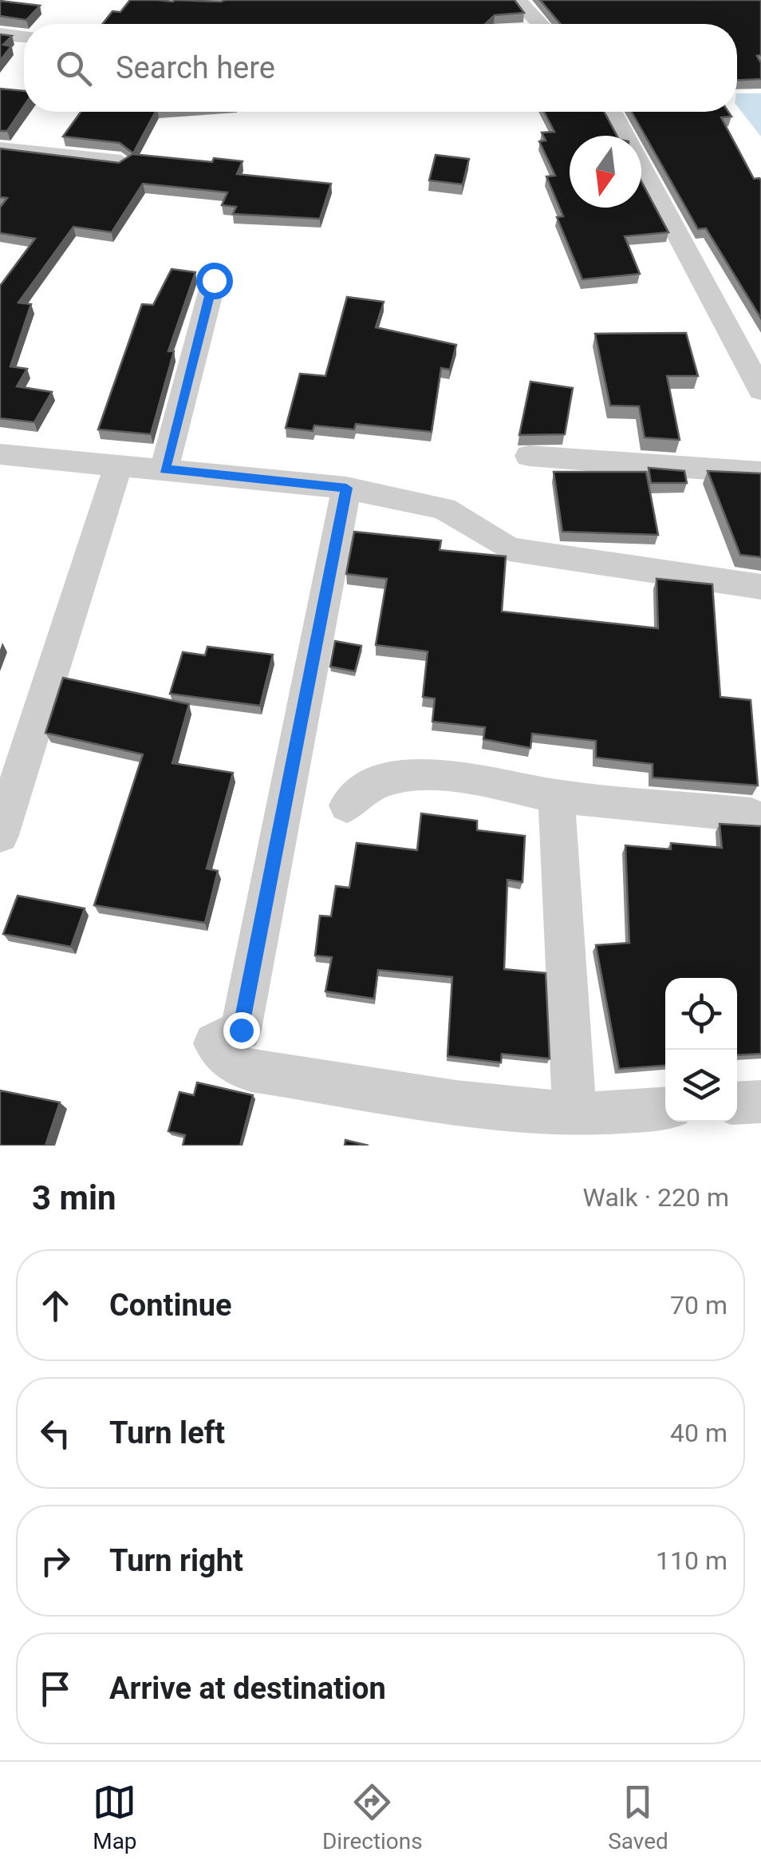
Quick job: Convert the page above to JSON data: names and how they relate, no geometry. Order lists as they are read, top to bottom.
{
  "north": "bottom",
  "page": {
    "search": "Search here",
    "heading": ["3 min", "Walk · 220 m"],
    "list": [
      ["Continue", "70 m"],
      ["Turn left", "40 m"],
      ["Turn right", "110 m"],
      "Arrive at destination"
    ],
    "nav": ["Map", "Directions", "Saved"]
  }
}
